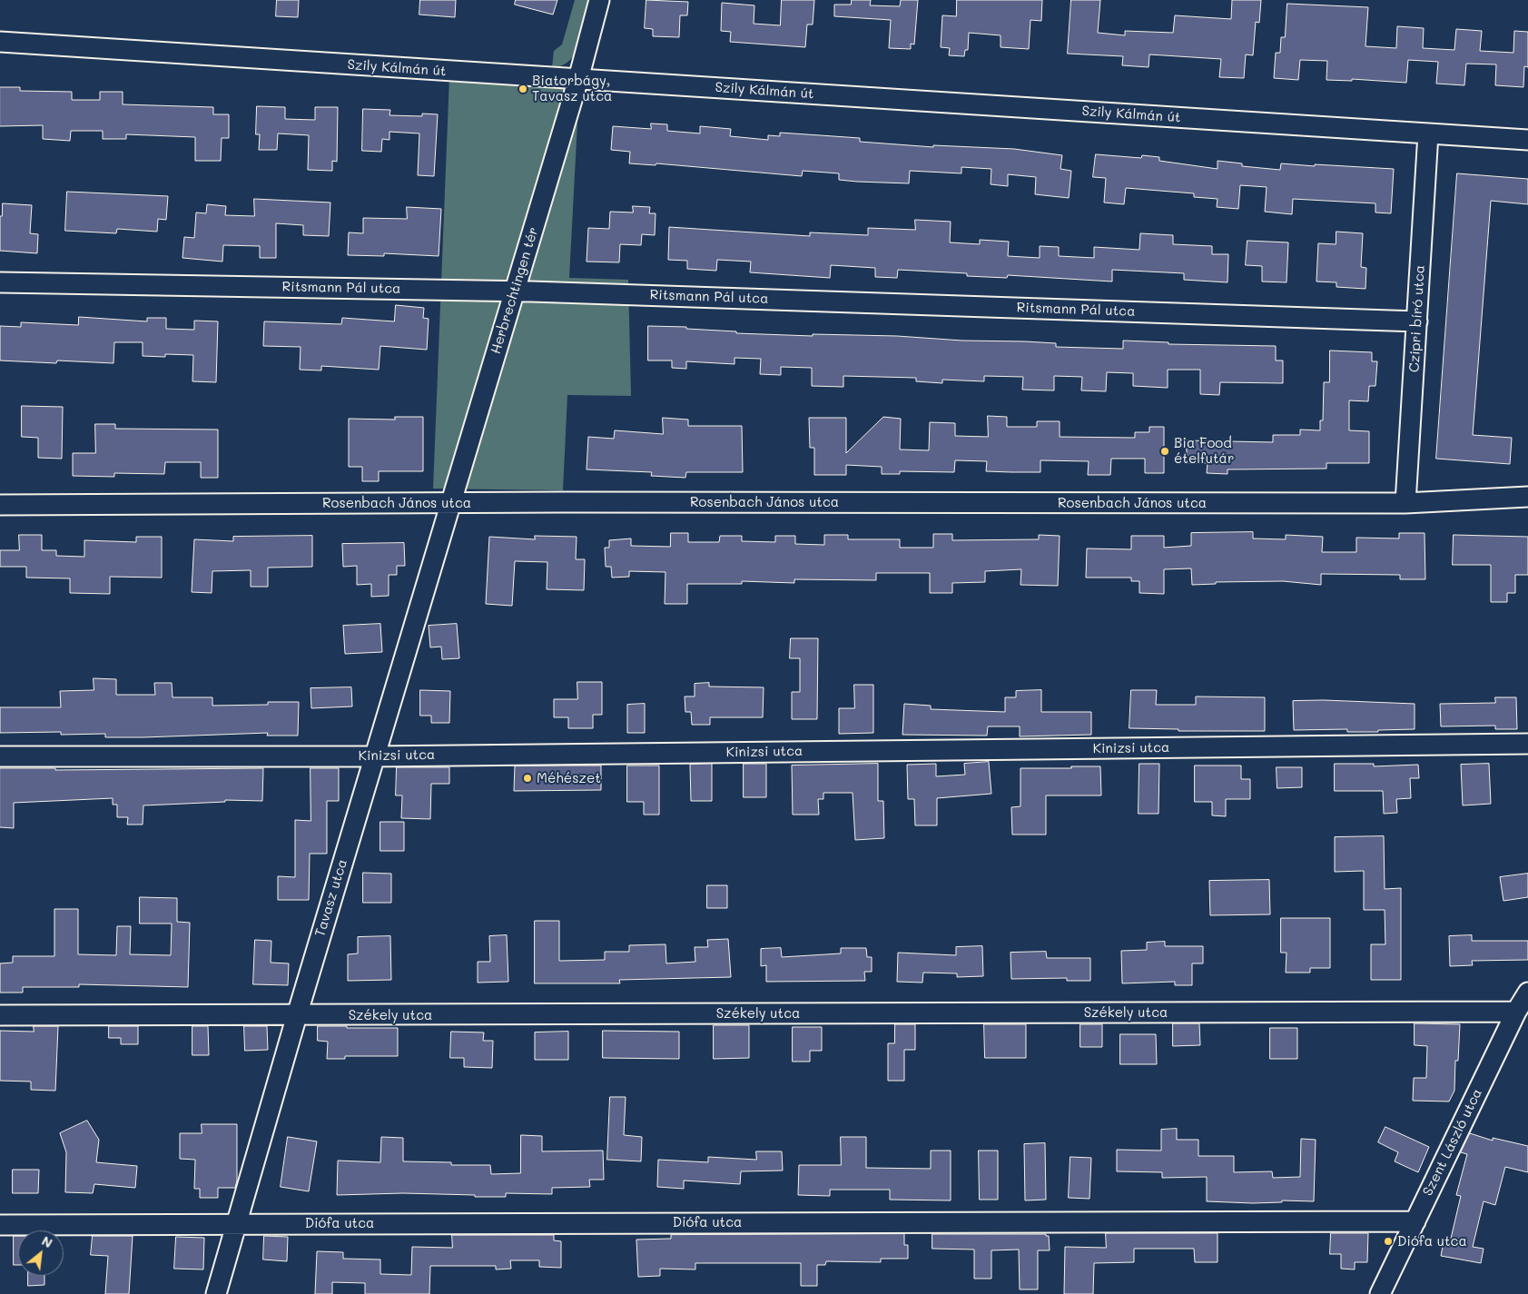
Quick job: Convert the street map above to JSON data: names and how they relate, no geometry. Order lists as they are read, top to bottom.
{
  "streets": {
    "street": [
      "Szily Kálmán út",
      "Ritsmann Pál utca",
      "Herbrechtingen tér",
      "Czipri bíró utca",
      "Rosenbach János utca",
      "Kinizsi utca",
      "Tavasz utca",
      "Székely utca",
      "Szent László utca",
      "Diófa utca"
    ]
  },
  "crossings": [
    ["Szily Kálmán út", "Herbrechtingen tér"],
    ["Szily Kálmán út", "Czipri bíró utca"],
    ["Ritsmann Pál utca", "Herbrechtingen tér"],
    ["Ritsmann Pál utca", "Czipri bíró utca"],
    ["Herbrechtingen tér", "Rosenbach János utca"],
    ["Herbrechtingen tér", "Tavasz utca"],
    ["Czipri bíró utca", "Rosenbach János utca"],
    ["Rosenbach János utca", "Tavasz utca"],
    ["Kinizsi utca", "Tavasz utca"],
    ["Tavasz utca", "Székely utca"],
    ["Tavasz utca", "Diófa utca"],
    ["Székely utca", "Szent László utca"],
    ["Szent László utca", "Diófa utca"]
  ],
  "places": [
    "Biatorbágy, Tavasz utca",
    "Bia Food ételfutár",
    "Méhészet",
    "Diófa utca"
  ],
  "north": "top right"
}
